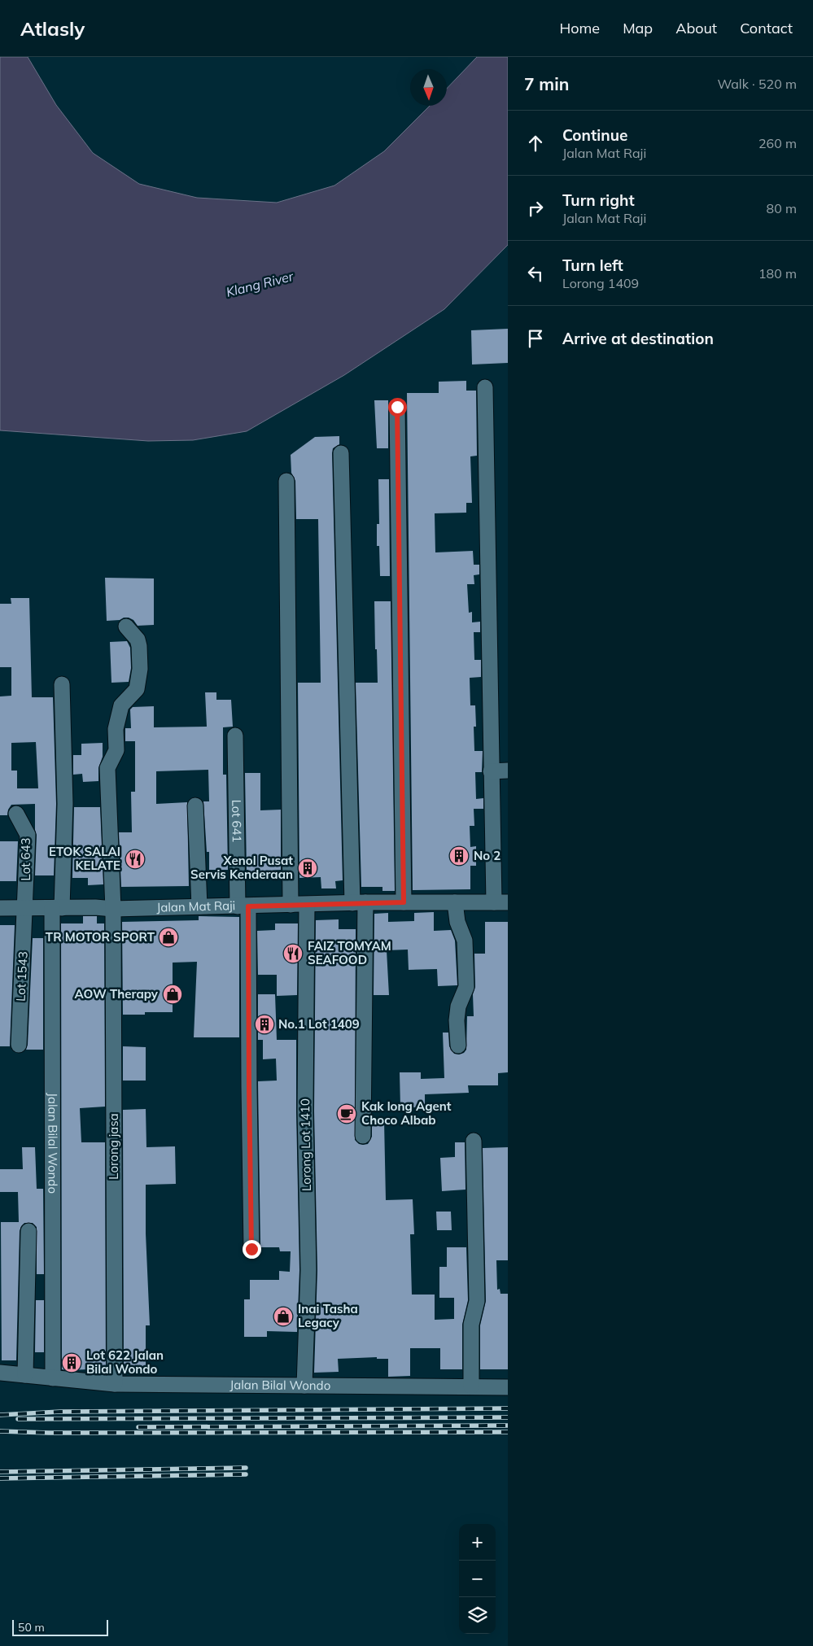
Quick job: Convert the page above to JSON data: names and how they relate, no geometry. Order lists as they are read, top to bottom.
{
  "streets": {
    "street": [
      "Lot 641",
      "Lot 643",
      "Jalan Mat Raji",
      "Lot 1543",
      "Jalan Bilal Wondo",
      "Lorong Lot 1410",
      "Lorong jasa"
    ]
  },
  "crossings": [
    ["Lot 641", "Jalan Mat Raji"],
    ["Lot 643", "Jalan Mat Raji"],
    ["Lot 643", "Lot 1543"],
    ["Jalan Mat Raji", "Lot 1543"],
    ["Jalan Mat Raji", "Jalan Bilal Wondo"],
    ["Jalan Mat Raji", "Lorong Lot 1410"],
    ["Jalan Mat Raji", "Lorong jasa"],
    ["Jalan Bilal Wondo", "Lorong Lot 1410"],
    ["Jalan Bilal Wondo", "Lorong jasa"]
  ],
  "water": ["Klang River"],
  "places": {
    "building": [
      "No 2",
      "Xenol Pusat Servis Kenderaan",
      "No.1 Lot 1409",
      "Lot 622 Jalan Bilal Wondo"
    ],
    "restaurant": ["ETOK SALAI KELATE", "FAIZ TOMYAM SEAFOOD"],
    "shop": ["TR MOTOR SPORT", "AOW Therapy", "Inai Tasha Legacy"],
    "cafe": ["Kak long Agent Choco Albab"]
  },
  "scale_bar": "50 m",
  "north": "bottom",
  "page": {
    "header": "Atlasly",
    "nav": [
      "Home",
      "Map",
      "About",
      "Contact"
    ],
    "heading": ["7 min", "Walk · 520 m"],
    "list": [
      ["Continue", "Jalan Mat Raji", "260 m"],
      ["Turn right", "Jalan Mat Raji", "80 m"],
      ["Turn left", "Lorong 1409", "180 m"],
      "Arrive at destination"
    ],
    "map_buttons": ["+", "−"],
    "scale": "50 m"
  }
}
